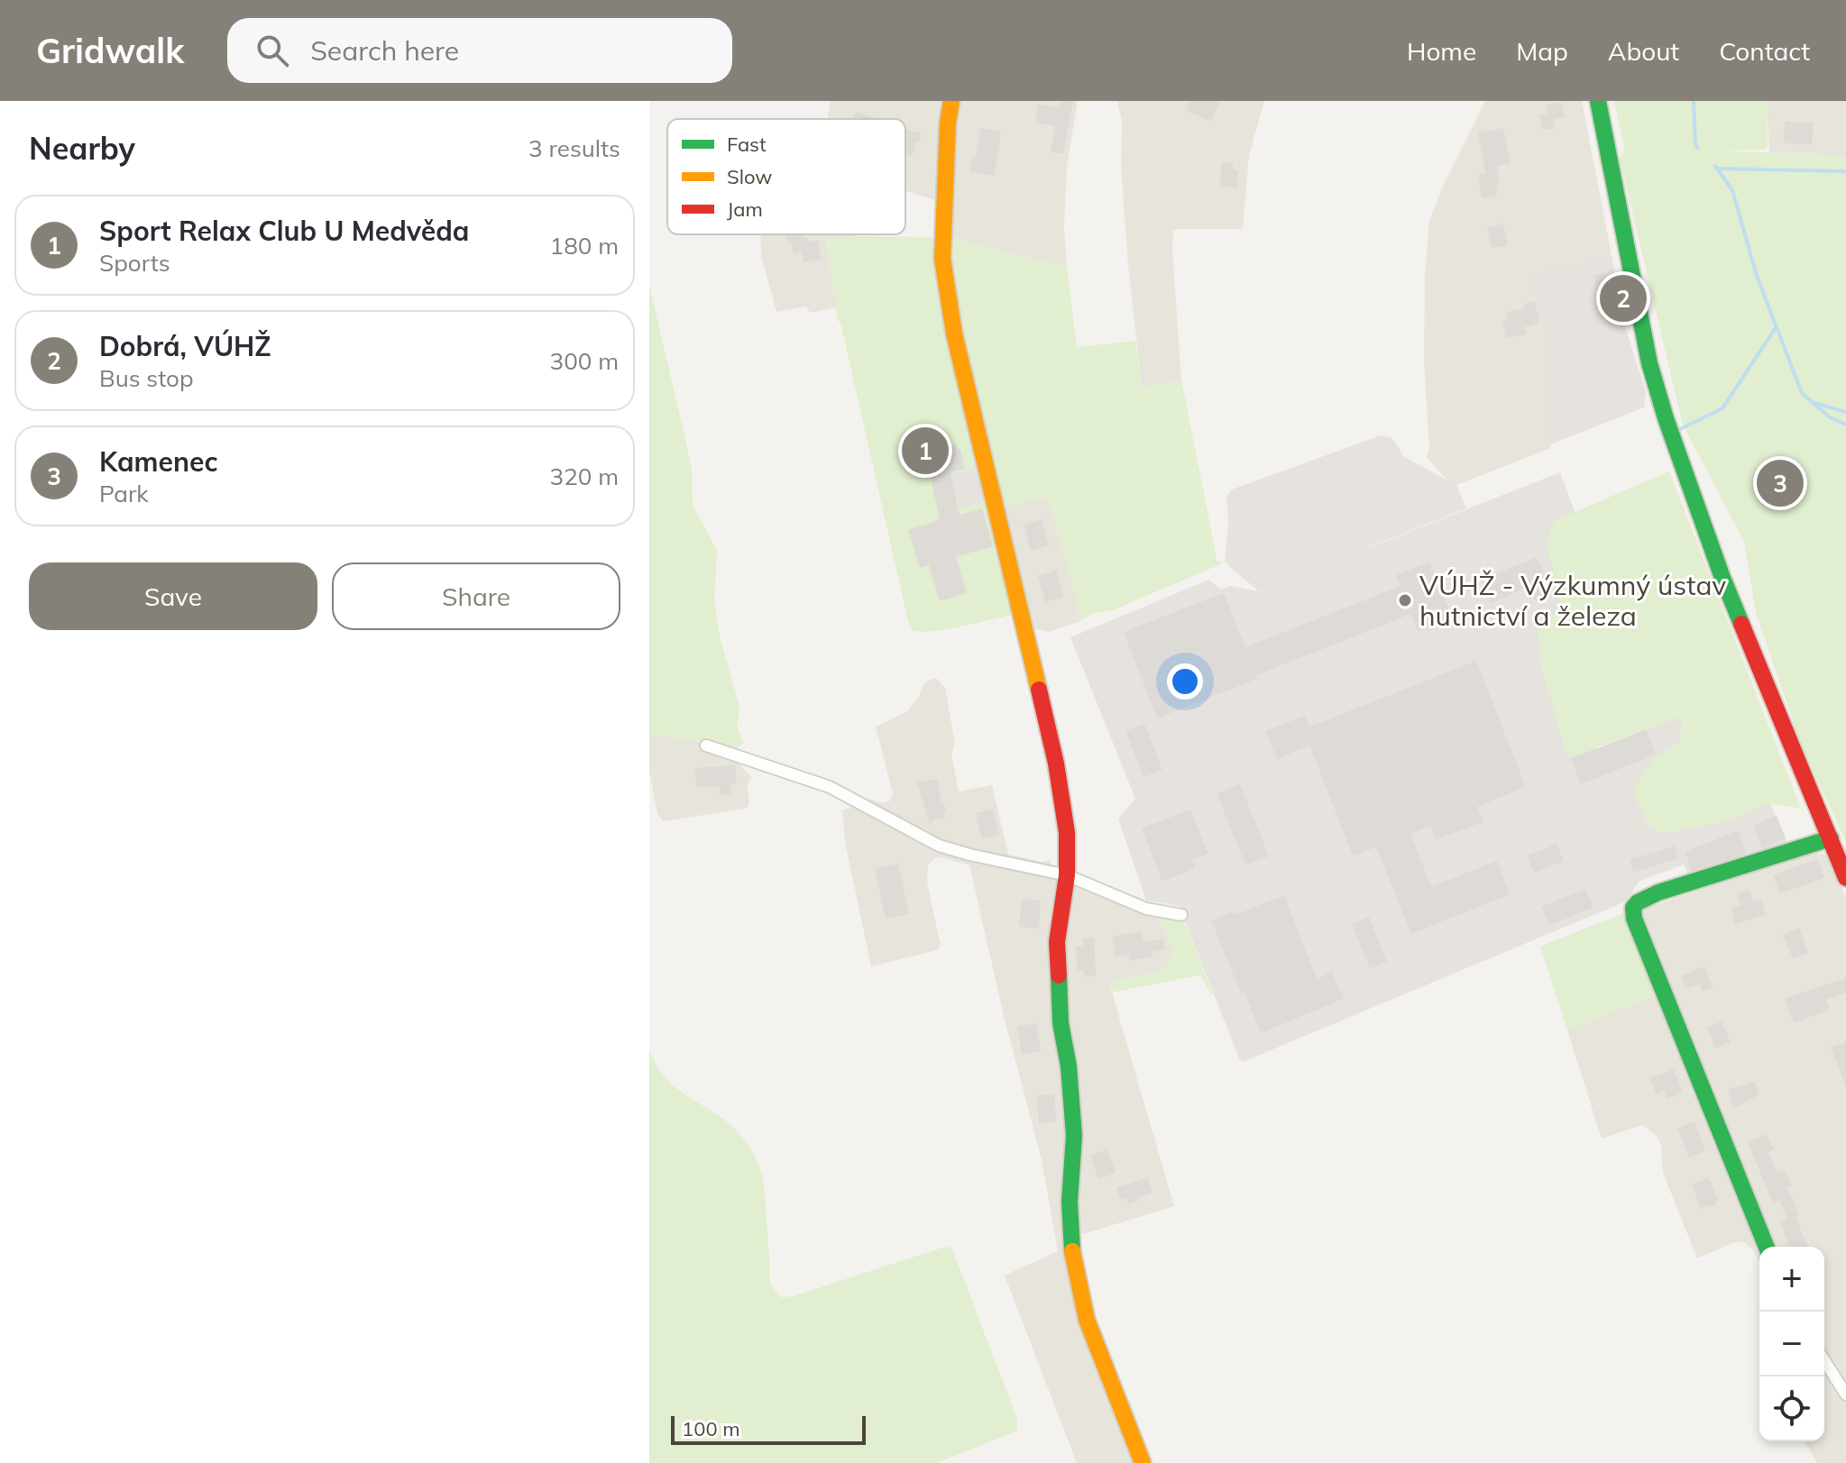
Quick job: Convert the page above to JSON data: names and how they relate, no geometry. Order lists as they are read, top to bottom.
{
  "places": ["VÚHŽ - Výzkumný ústav hutnictví a železa"],
  "legend": ["Fast", "Slow", "Jam"],
  "scale_bar": "100 m",
  "page": {
    "header": "Gridwalk",
    "search": "Search here",
    "nav": [
      "Home",
      "Map",
      "About",
      "Contact"
    ],
    "heading": ["Nearby", "3 results"],
    "list": [
      {
        "mark": "1",
        "name": "Sport Relax Club U Medvěda",
        "note": "Sports",
        "value": "180 m"
      },
      {
        "mark": "2",
        "name": "Dobrá, VÚHŽ",
        "note": "Bus stop",
        "value": "300 m"
      },
      {
        "mark": "3",
        "name": "Kamenec",
        "note": "Park",
        "value": "320 m"
      }
    ],
    "pins": ["2", "1", "3"],
    "buttons": ["Save", "Share"],
    "map_buttons": ["+", "−"],
    "scale": "100 m"
  }
}
